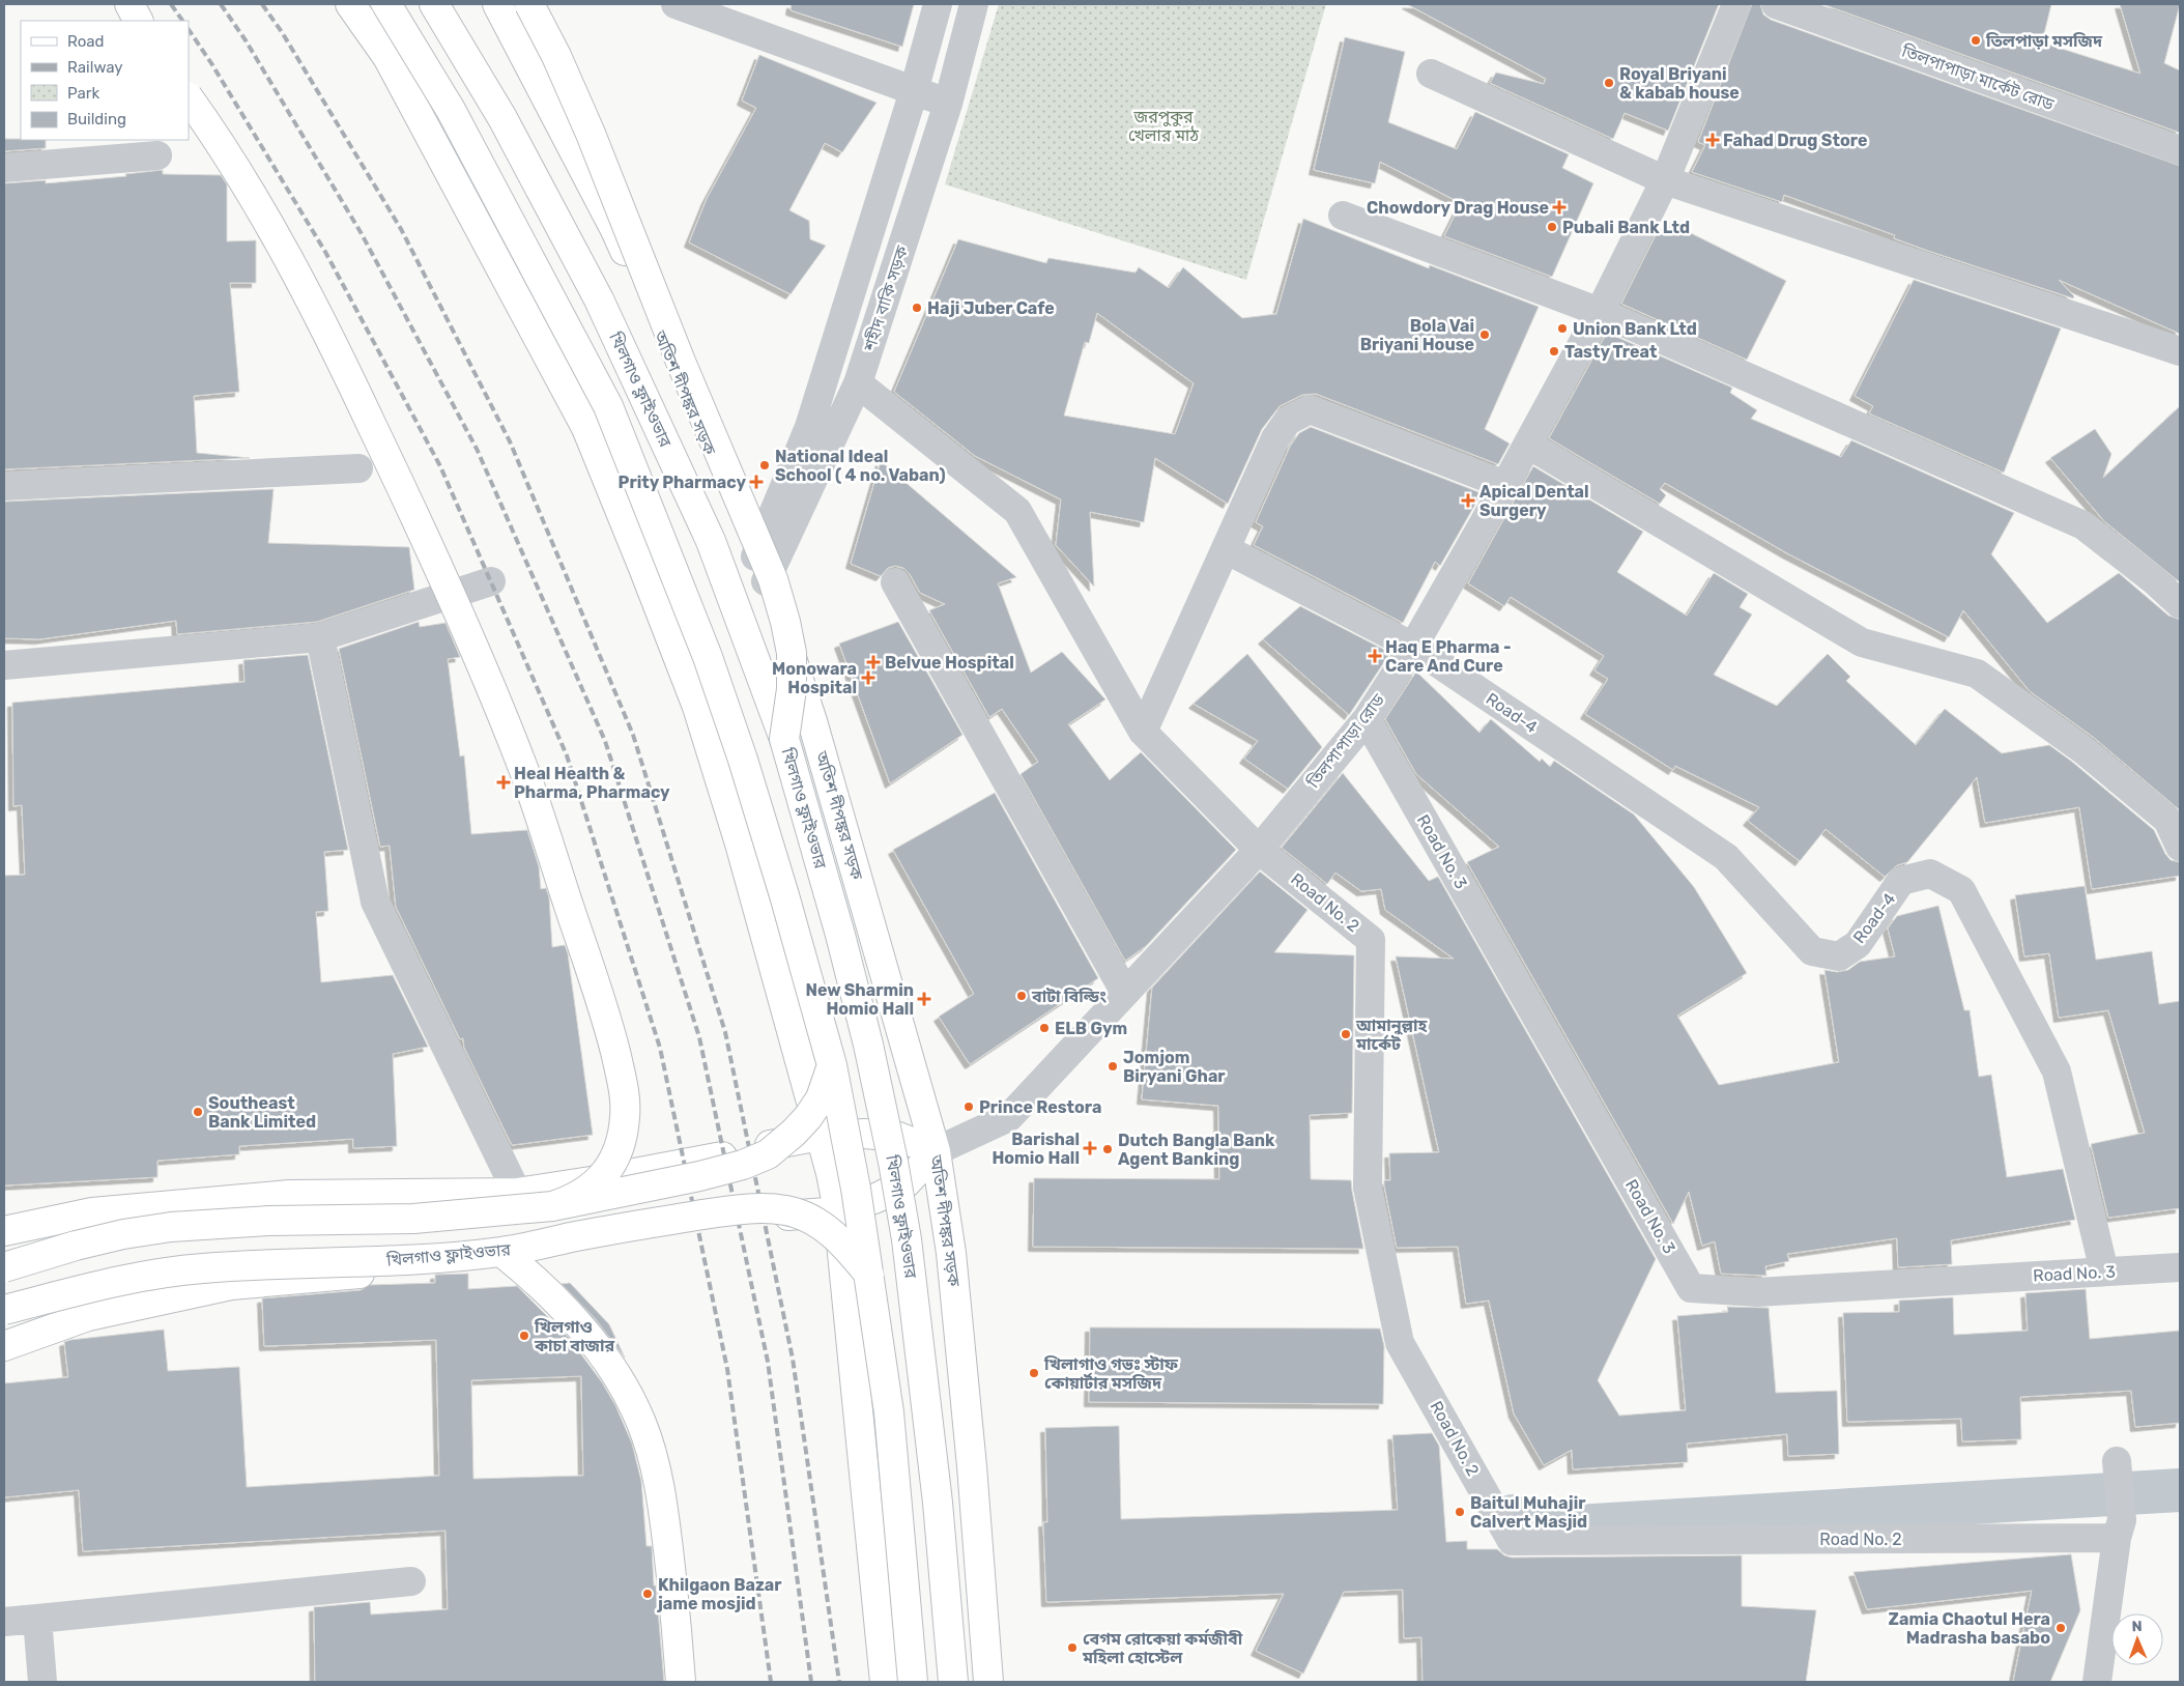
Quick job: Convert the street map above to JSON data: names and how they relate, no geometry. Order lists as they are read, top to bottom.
{
  "streets": {
    "main road": ["খিলগাও ফ্লাইওভার", "অতিশ দীপঙ্কর সড়ক"],
    "street": [
      "তিলপাপাড়া মার্কেট রোড",
      "শহীদ বাকি সড়ক",
      "Road-4",
      "তিলপাপাড়া রোড",
      "Road No. 3",
      "Road No. 2"
    ]
  },
  "crossings": [
    ["শহীদ বাকি সড়ক", "অতিশ দীপঙ্কর সড়ক"],
    ["অতিশ দীপঙ্কর সড়ক", "তিলপাপাড়া রোড"],
    ["Road-4", "তিলপাপাড়া রোড"],
    ["Road-4", "Road No. 3"],
    ["তিলপাপাড়া রোড", "Road No. 3"],
    ["তিলপাপাড়া রোড", "Road No. 2"]
  ],
  "parks": ["জরপুকুর খেলার মাঠ"],
  "places": {
    "other": [
      "তিলপাড়া মসজিদ",
      "Royal Briyani & kabab house",
      "Pubali Bank Ltd",
      "Haji Juber Cafe",
      "Union Bank Ltd",
      "Bola Vai Briyani House",
      "Tasty Treat",
      "National Ideal School ( 4 no. Vaban)",
      "বাটা বিল্ডিং",
      "ELB Gym",
      "আমানুল্লাহ মার্কেট",
      "Jomjom Biryani Ghar",
      "Prince Restora",
      "Southeast Bank Limited",
      "Dutch Bangla Bank Agent Banking",
      "খিলগাও কাচা বাজার",
      "খিলাগাও গভঃ স্টাফ কোয়ার্টার মসজিদ",
      "Baitul Muhajir Calvert Masjid",
      "Khilgaon Bazar jame mosjid",
      "Zamia Chaotul Hera Madrasha basabo",
      "বেগম রোকেয়া কর্মজীবী মহিলা হোস্টেল"
    ],
    "health": [
      "Fahad Drug Store",
      "Chowdory Drag House",
      "Prity Pharmacy",
      "Apical Dental Surgery",
      "Haq E Pharma - Care And Cure",
      "Belvue Hospital",
      "Monowara Hospital",
      "Heal Health & Pharma, Pharmacy",
      "New Sharmin Homio Hall",
      "Barishal Homio Hall"
    ]
  },
  "legend": [
    "Road",
    "Railway",
    "Park",
    "Building"
  ],
  "north": "top"
}
